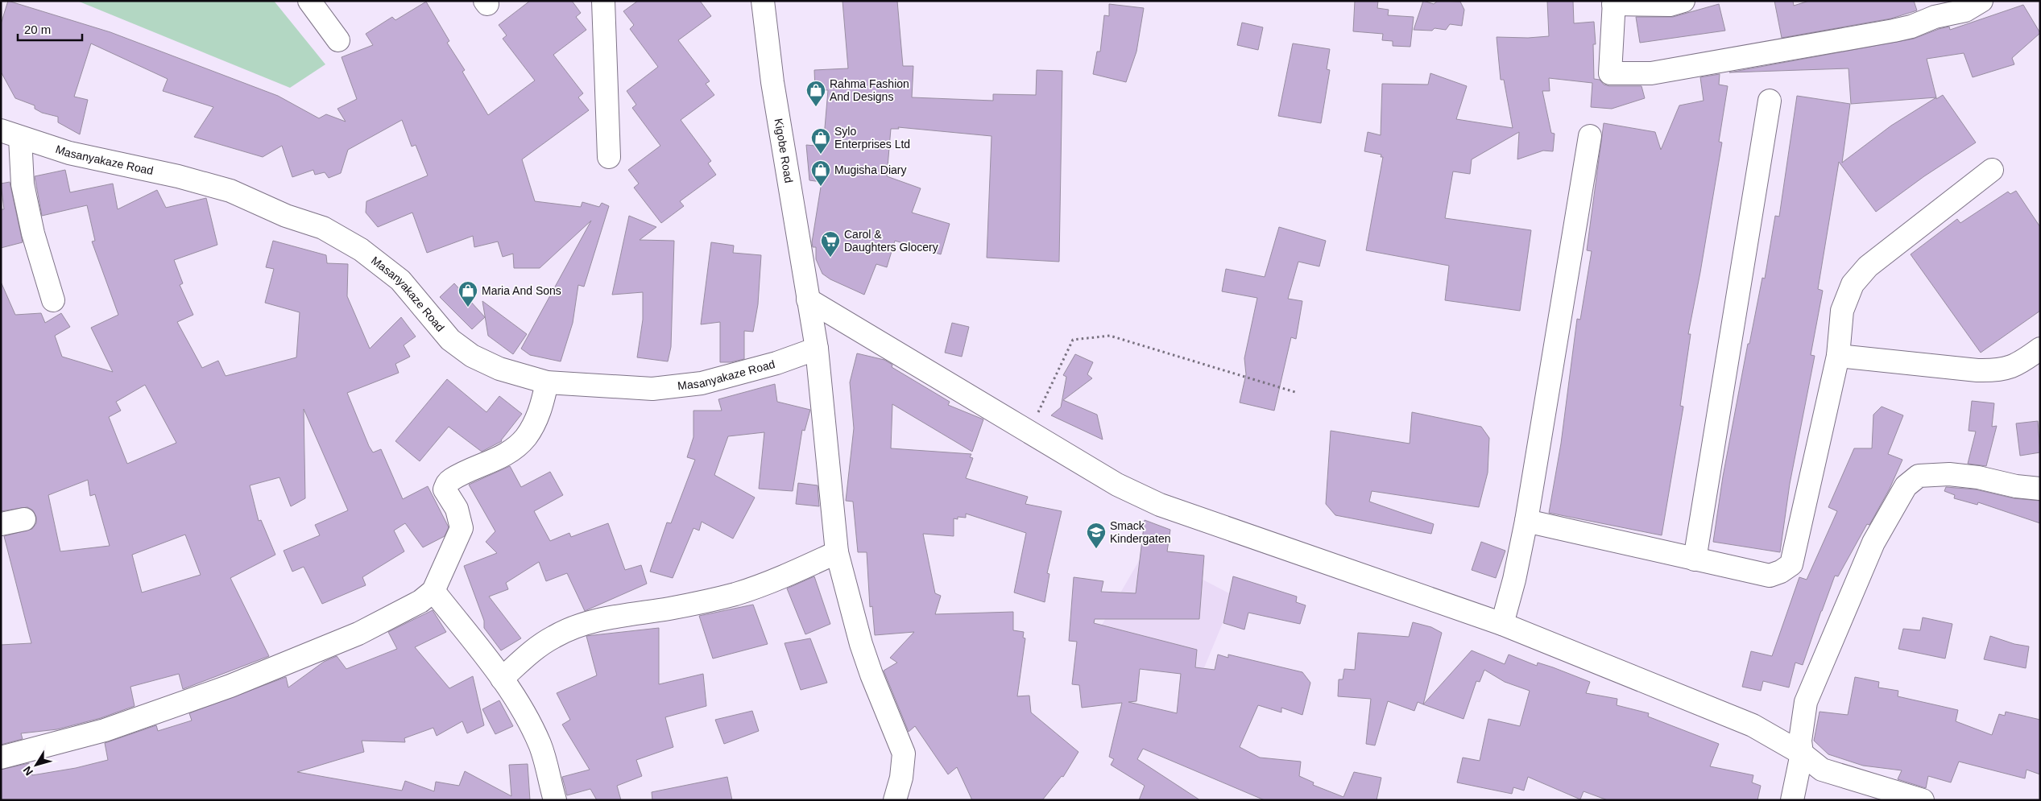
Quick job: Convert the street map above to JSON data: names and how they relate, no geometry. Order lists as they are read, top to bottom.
{
  "streets": {
    "street": ["Kigobe Road", "Masanyakaze Road"]
  },
  "crossings": [
    ["Kigobe Road", "Masanyakaze Road"]
  ],
  "places": {
    "shop": [
      "Rahma Fashion And Designs",
      "Sylo Enterprises Ltd",
      "Mugisha Diary",
      "Maria And Sons"
    ],
    "supermarket": ["Carol & Daughters Glocery"],
    "school or university": ["Smack Kindergaten"]
  },
  "scale_bar": "20 m",
  "north": "bottom left"
}
